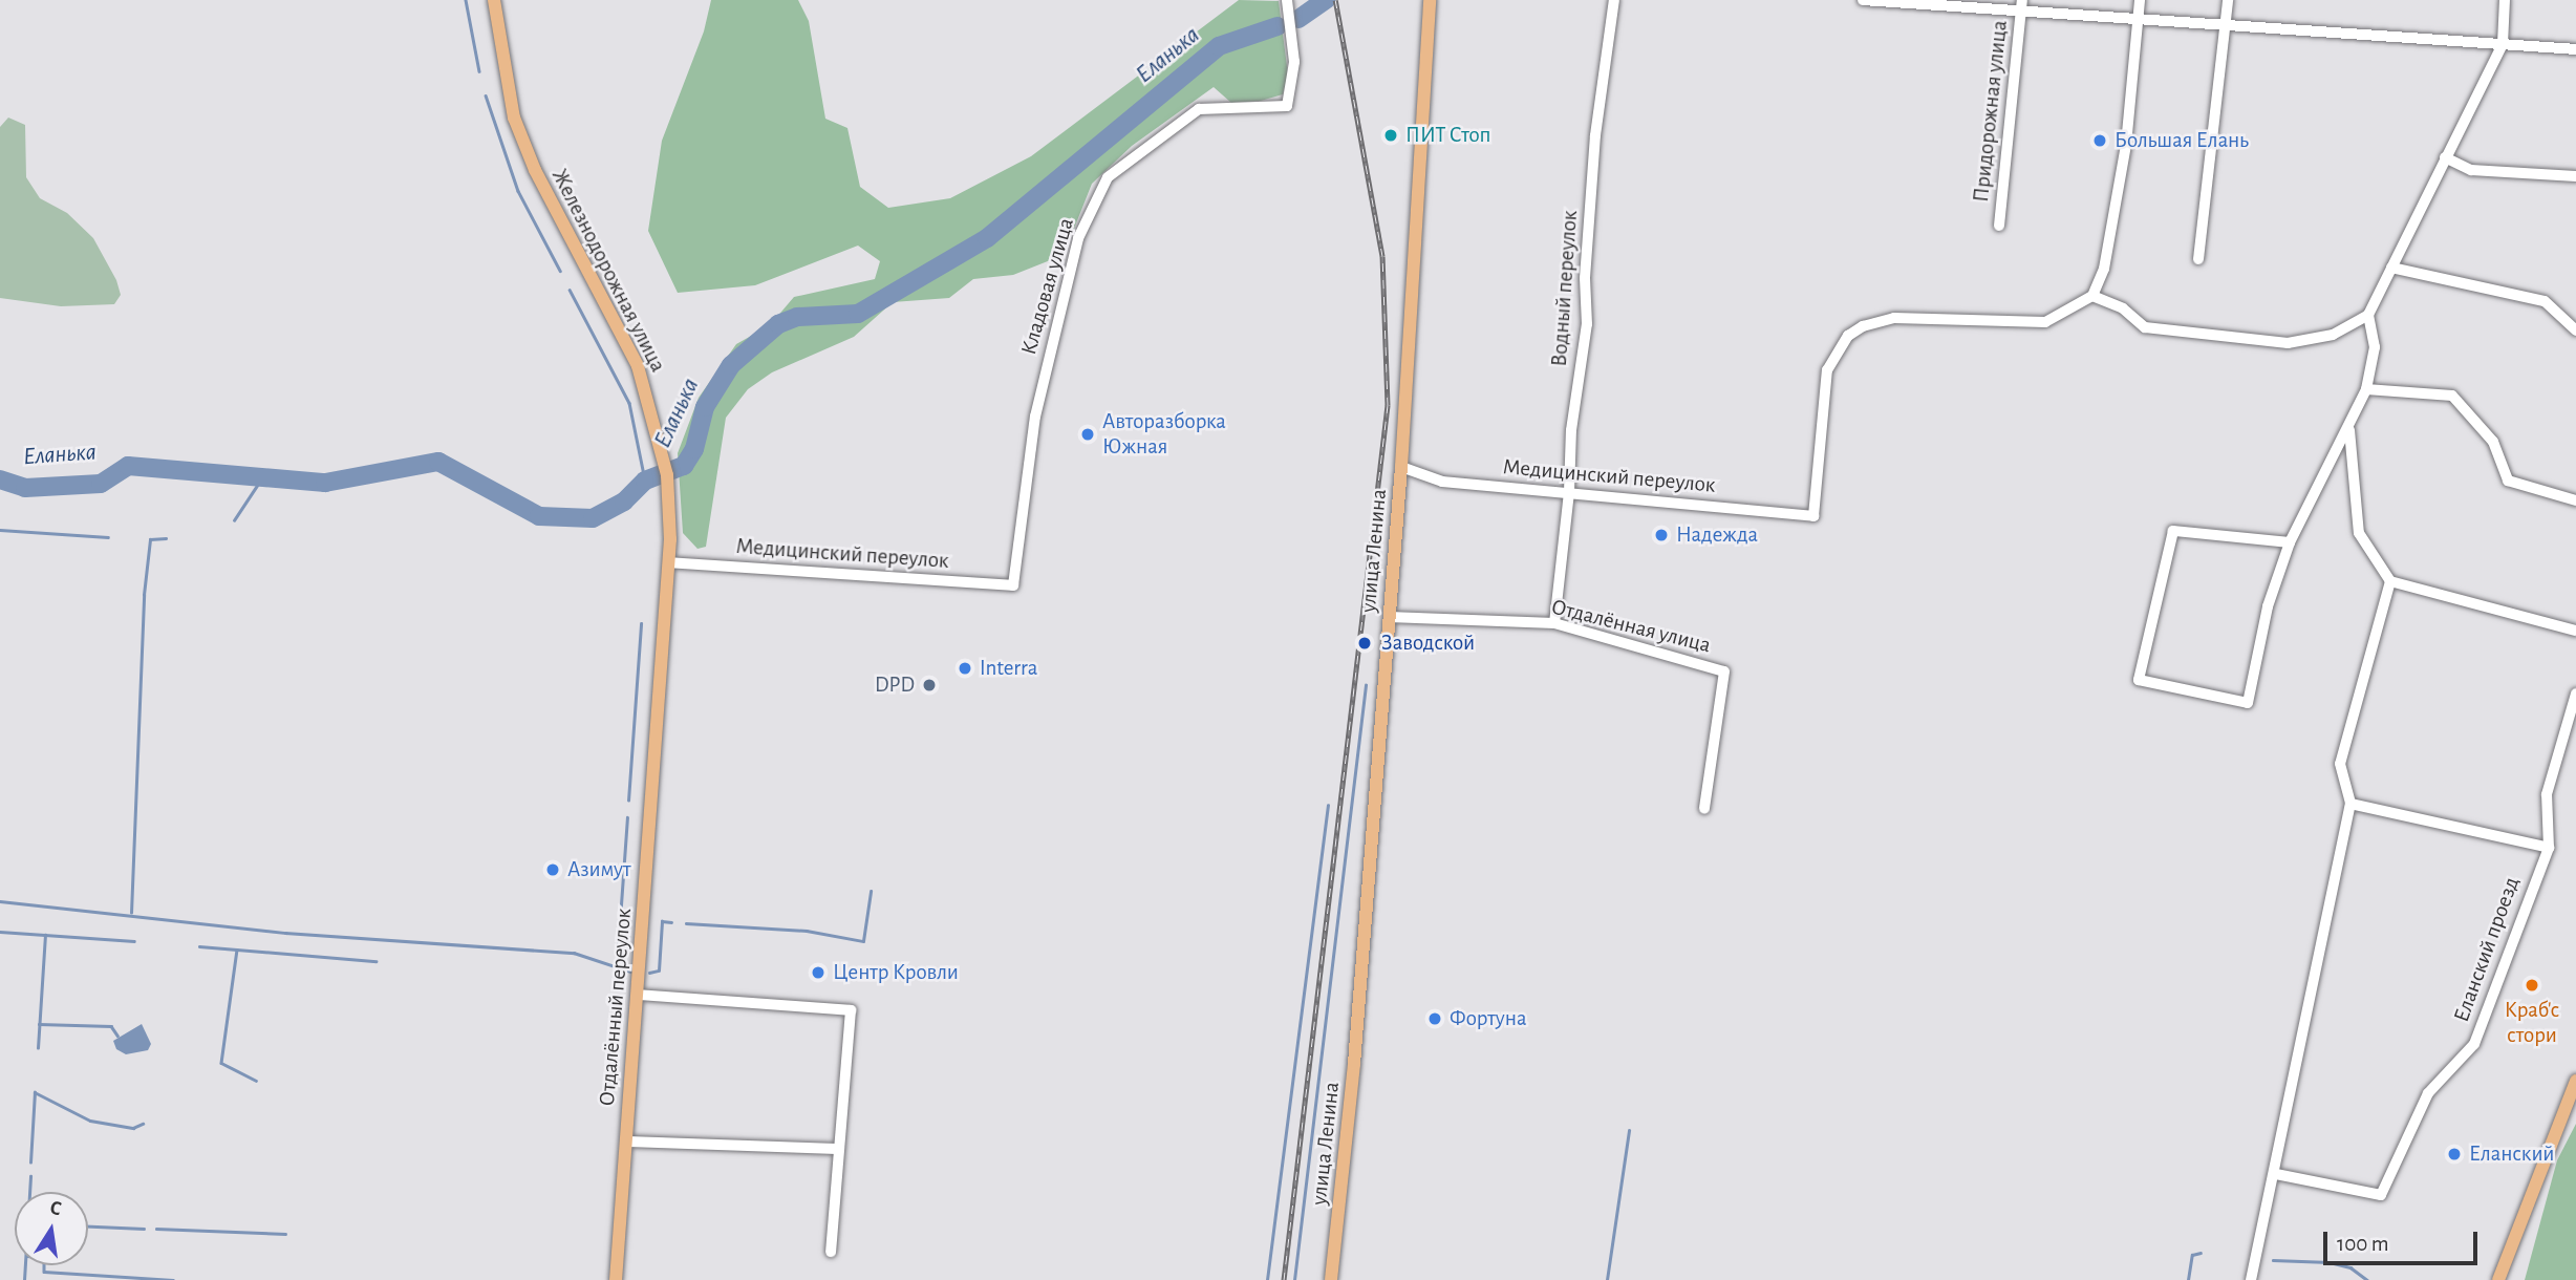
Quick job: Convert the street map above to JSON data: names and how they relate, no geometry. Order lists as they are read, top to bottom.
{
  "streets": {
    "main road": ["Железнодорожная улица", "улица Ленина", "Отдалённый переулок"],
    "street": [
      "Придорожная улица",
      "Кладовая улица",
      "Водный переулок",
      "Медицинский переулок",
      "Отдалённая улица",
      "Еланский проезд"
    ]
  },
  "crossings": [
    ["Железнодорожная улица", "Медицинский переулок"],
    ["Железнодорожная улица", "Отдалённый переулок"],
    ["Кладовая улица", "Медицинский переулок"],
    ["Водный переулок", "Медицинский переулок"],
    ["Водный переулок", "Отдалённая улица"],
    ["Медицинский переулок", "улица Ленина"],
    ["Медицинский переулок", "Отдалённый переулок"],
    ["улица Ленина", "Отдалённая улица"]
  ],
  "water": ["Еланька"],
  "places": [
    "ПИТ Стоп",
    "Большая Елань",
    "Авторазборка Южная",
    "Надежда",
    "Заводской",
    "Interra",
    "DPD",
    "Азимут",
    "Центр Кровли",
    "Краб'с стори",
    "Фортуна",
    "Еланский"
  ],
  "scale_bar": "100 m",
  "north": "top"
}
